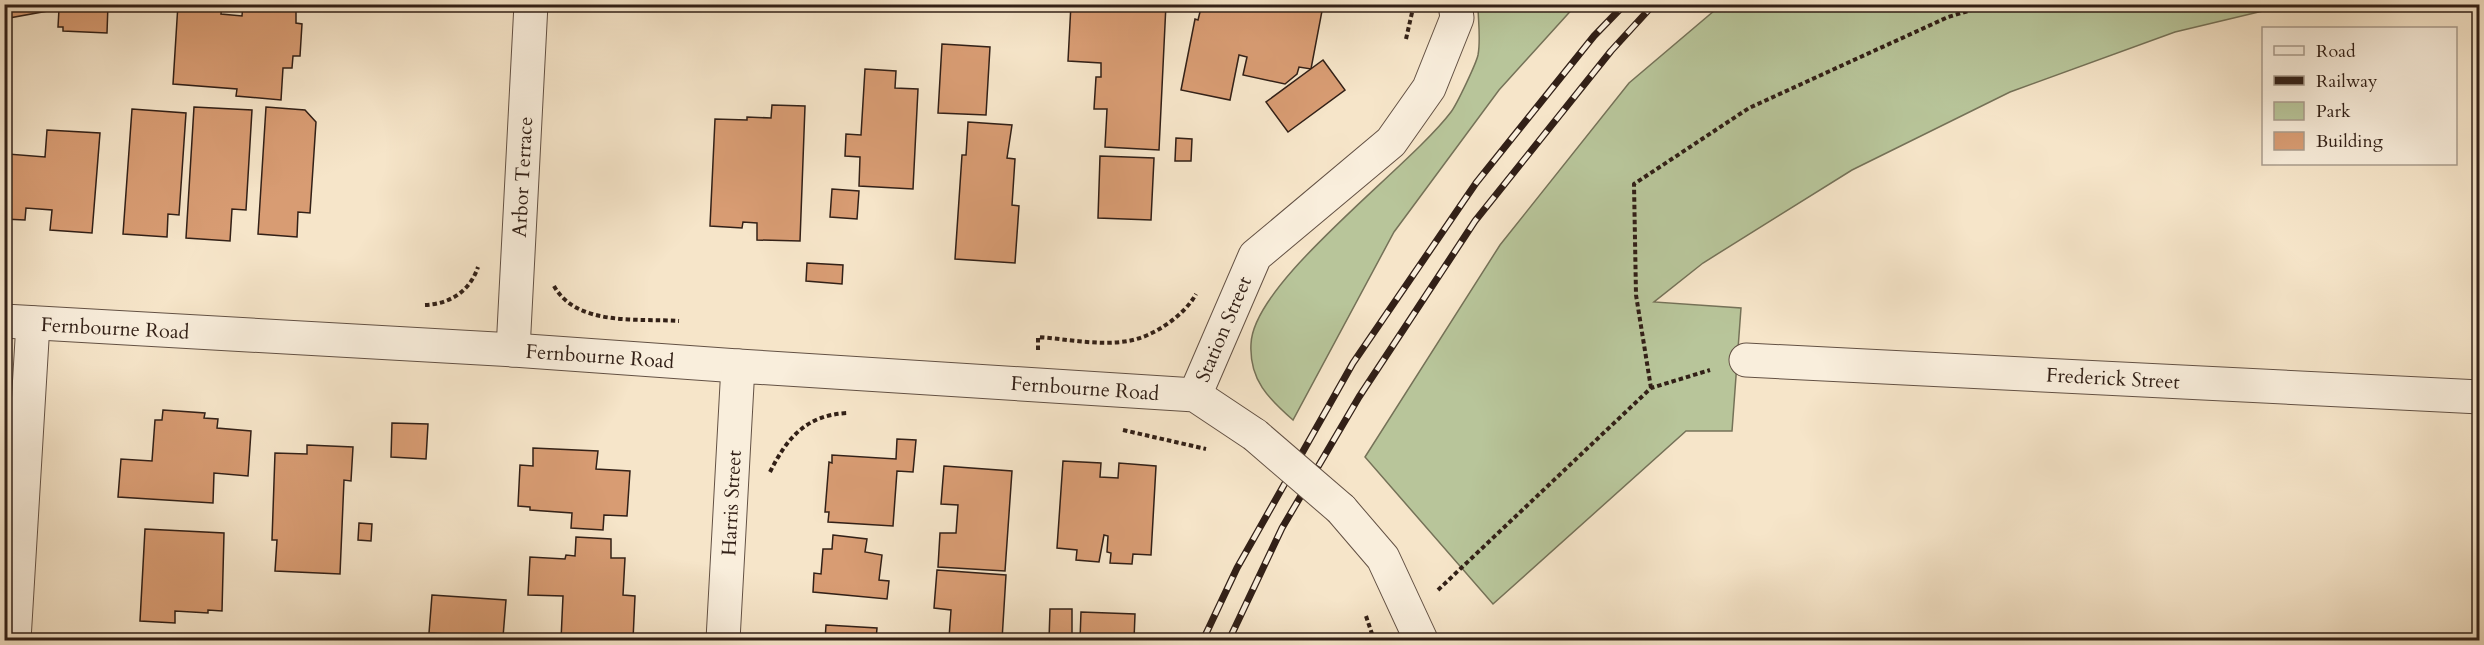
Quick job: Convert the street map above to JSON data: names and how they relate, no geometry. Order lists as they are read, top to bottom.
{
  "streets": {
    "street": [
      "Arbor Terrace",
      "Fernbourne Road",
      "Station Street",
      "Frederick Street",
      "Harris Street"
    ]
  },
  "crossings": [
    ["Arbor Terrace", "Fernbourne Road"],
    ["Fernbourne Road", "Station Street"],
    ["Fernbourne Road", "Harris Street"]
  ],
  "legend": [
    "Road",
    "Railway",
    "Park",
    "Building"
  ]
}
